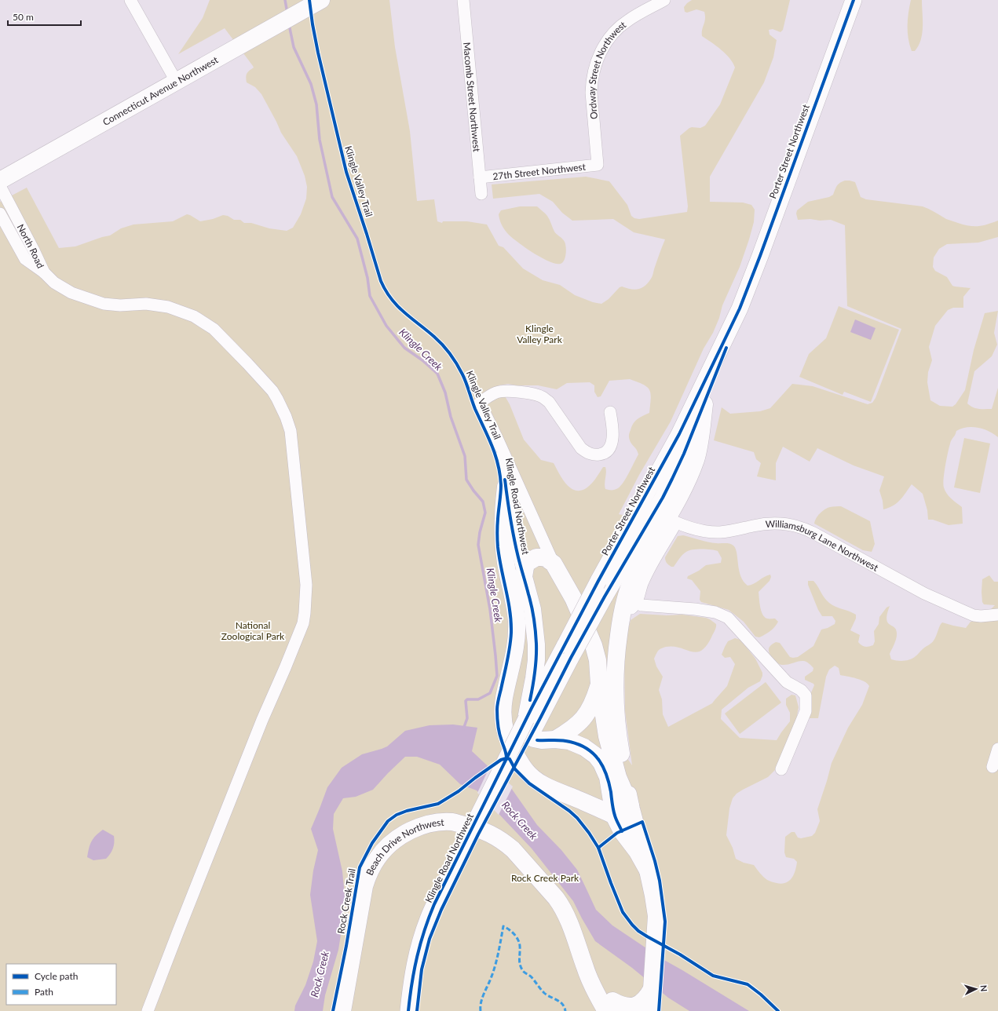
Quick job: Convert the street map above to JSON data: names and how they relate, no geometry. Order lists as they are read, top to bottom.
{
  "streets": {
    "main road": [
      "Connecticut Avenue Northwest",
      "Porter Street Northwest",
      "Klingle Road Northwest",
      "Beach Drive Northwest"
    ],
    "street": [
      "Ordway Street Northwest",
      "Macomb Street Northwest",
      "27th Street Northwest",
      "North Road",
      "Williamsburg Lane Northwest"
    ],
    "cycle path": ["Klingle Valley Trail", "Rock Creek Trail"]
  },
  "crossings": [
    ["Ordway Street Northwest", "27th Street Northwest"],
    ["Macomb Street Northwest", "27th Street Northwest"],
    ["Porter Street Northwest", "Klingle Road Northwest"],
    ["Porter Street Northwest", "Williamsburg Lane Northwest"]
  ],
  "water": ["Klingle Creek", "Rock Creek"],
  "parks": ["Klingle Valley Park", "National Zoological Park", "Rock Creek Park"],
  "legend": ["Cycle path", "Path"],
  "scale_bar": "50 m",
  "north": "right"
}
